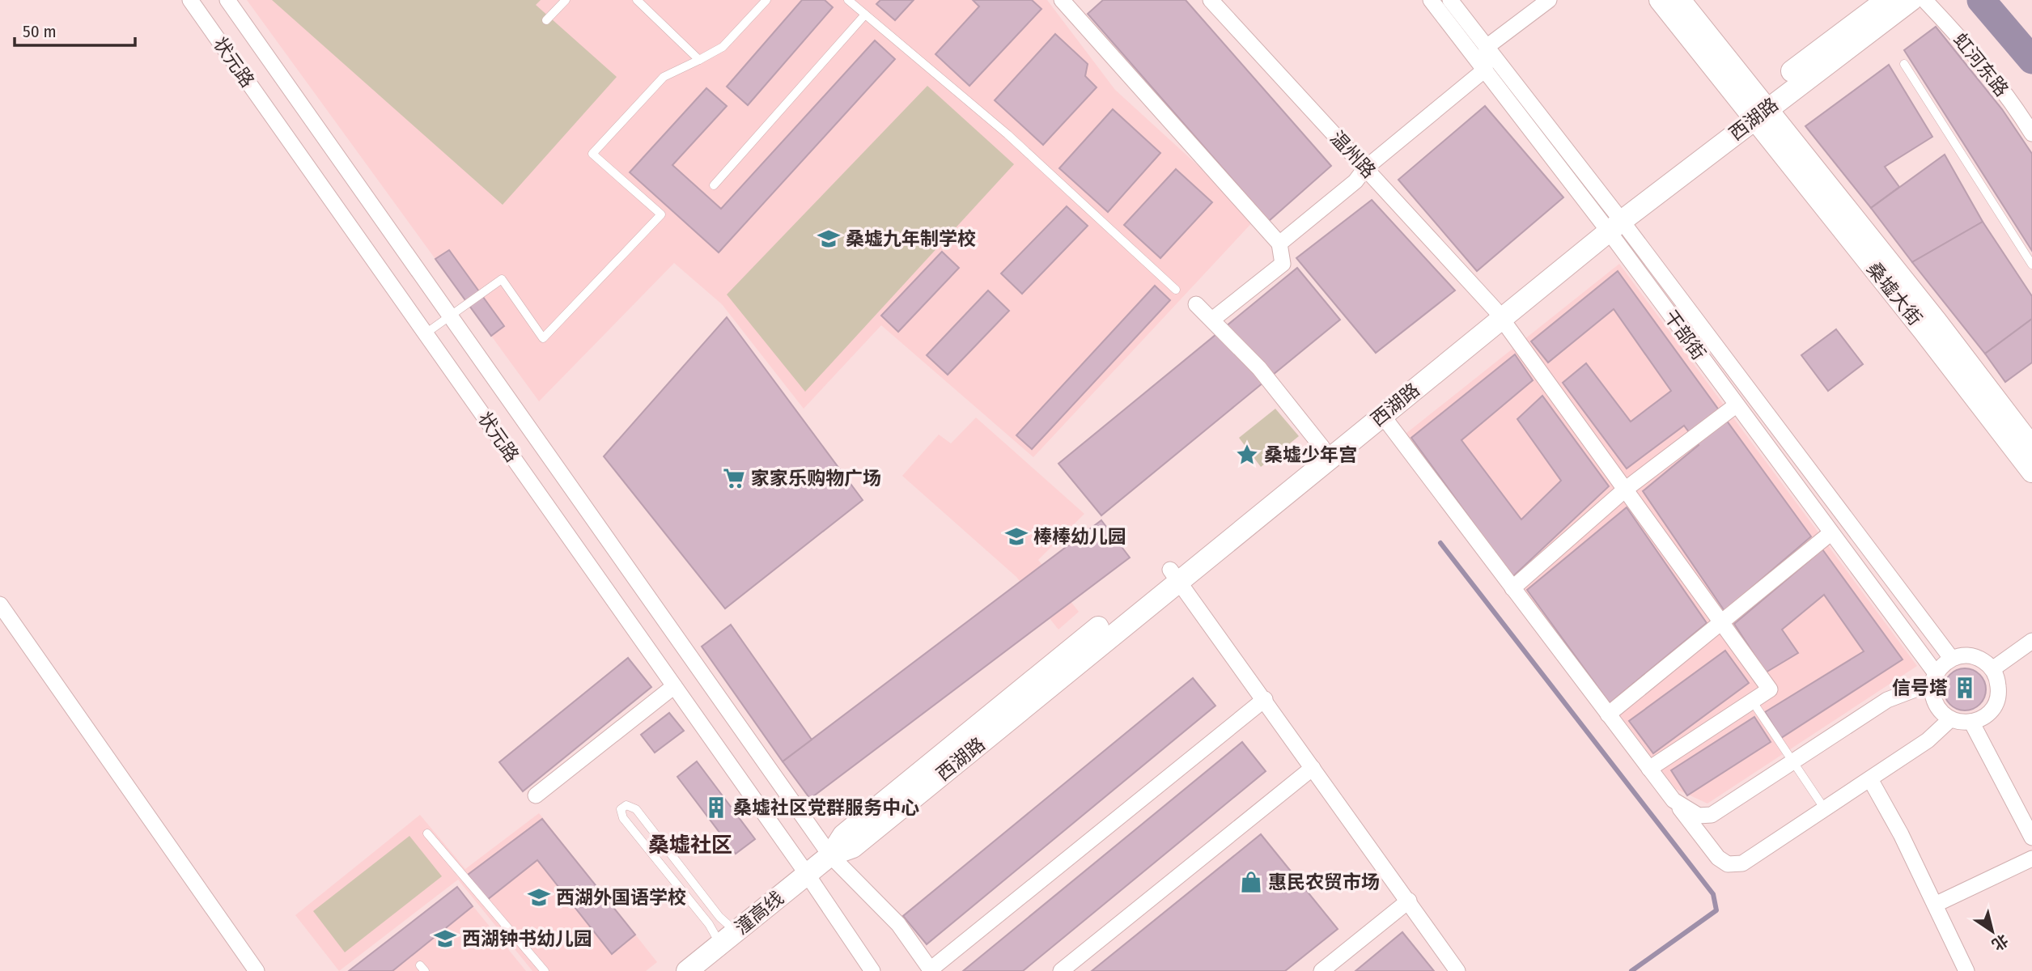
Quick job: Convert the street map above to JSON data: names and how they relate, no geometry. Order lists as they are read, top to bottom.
{
  "streets": {
    "main road": ["西湖路", "桑墟大街", "潼高线"],
    "street": [
      "状元路",
      "虹河东路",
      "温州路",
      "干部街"
    ]
  },
  "crossings": [
    ["状元路", "西湖路"],
    ["状元路", "潼高线"],
    ["西湖路", "温州路"],
    ["西湖路", "桑墟大街"],
    ["西湖路", "干部街"],
    ["西湖路", "潼高线"]
  ],
  "districts": ["桑墟社区"],
  "places": {
    "school or university": [
      "桑墟九年制学校",
      "棒棒幼儿园",
      "西湖外国语学校",
      "西湖钟书幼儿园"
    ],
    "place": ["桑墟少年宫"],
    "supermarket": ["家家乐购物广场"],
    "building": ["信号塔", "桑墟社区党群服务中心"],
    "shop": ["惠民农贸市场"]
  },
  "scale_bar": "50 m",
  "north": "bottom right"
}
